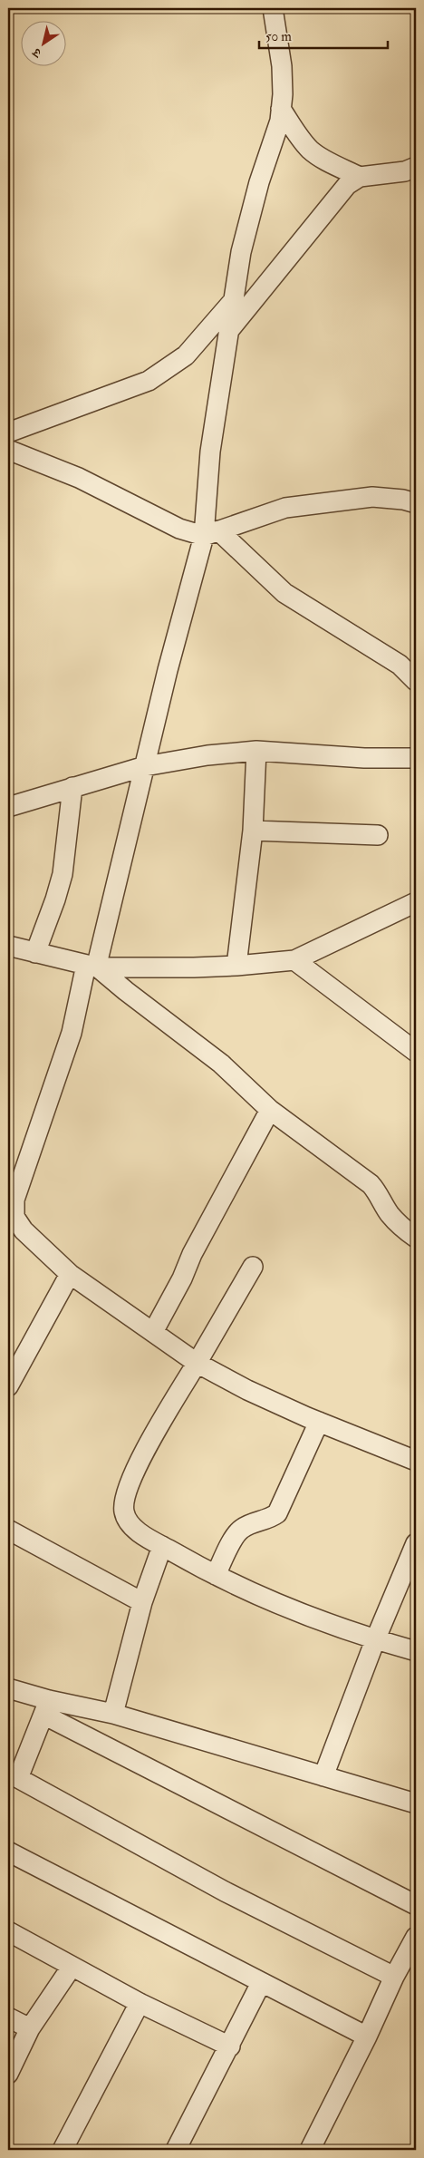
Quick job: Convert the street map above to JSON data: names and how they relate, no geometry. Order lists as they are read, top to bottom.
{
  "scale_bar": "50 m",
  "north": "bottom left"
}
